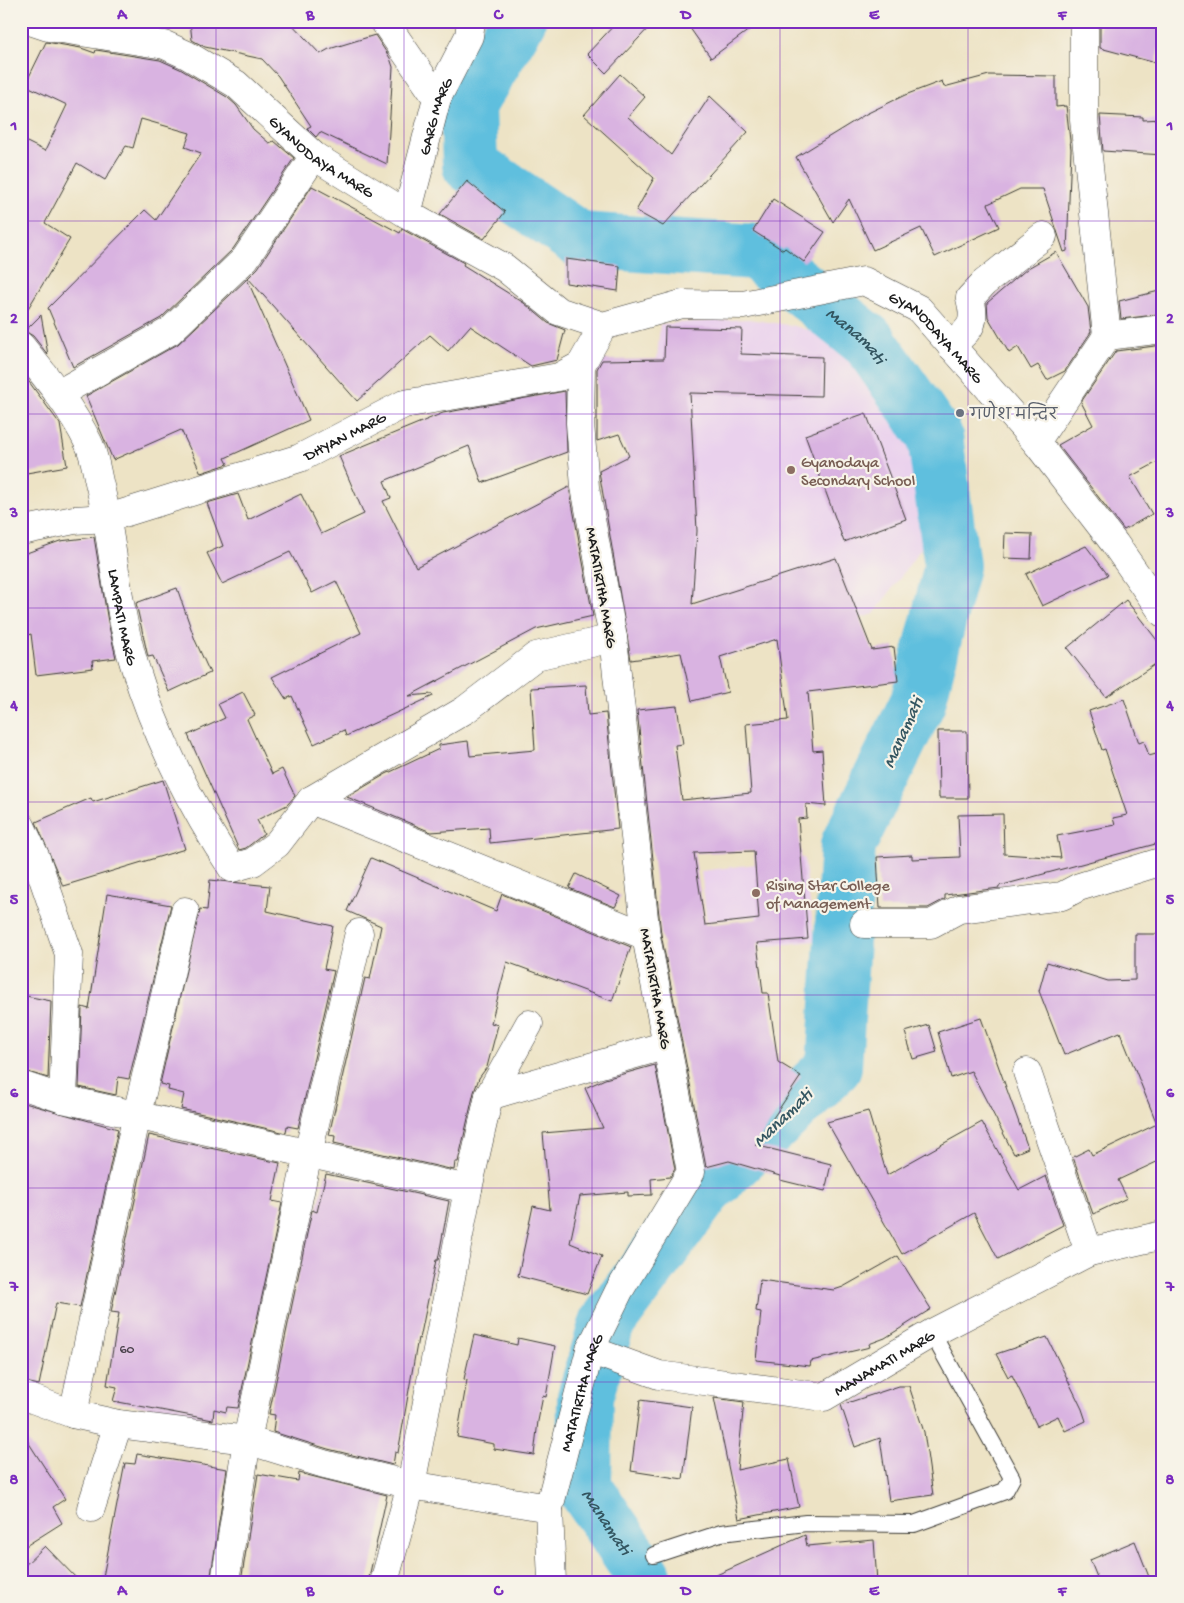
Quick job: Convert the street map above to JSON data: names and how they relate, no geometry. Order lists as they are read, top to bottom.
{
  "streets": {
    "street": [
      "GARG MARG",
      "GYANODAYA MARG",
      "DHYAN MARG",
      "MATATIRTHA MARG",
      "LAMPATI MARG",
      "MANAMATI MARG"
    ]
  },
  "crossings": [
    ["GARG MARG", "GYANODAYA MARG"],
    ["DHYAN MARG", "MATATIRTHA MARG"],
    ["DHYAN MARG", "LAMPATI MARG"],
    ["MATATIRTHA MARG", "MANAMATI MARG"]
  ],
  "water": ["Manamati"],
  "places": ["गणेश मन्दिर", "Gyanodaya Secondary School", "Rising Star College of Management"],
  "house_numbers": ["60"],
  "grid": {
    "columns": [
      "A",
      "B",
      "C",
      "D",
      "E",
      "F"
    ],
    "rows": [
      "1",
      "2",
      "3",
      "4",
      "5",
      "6",
      "7",
      "8"
    ]
  }
}
